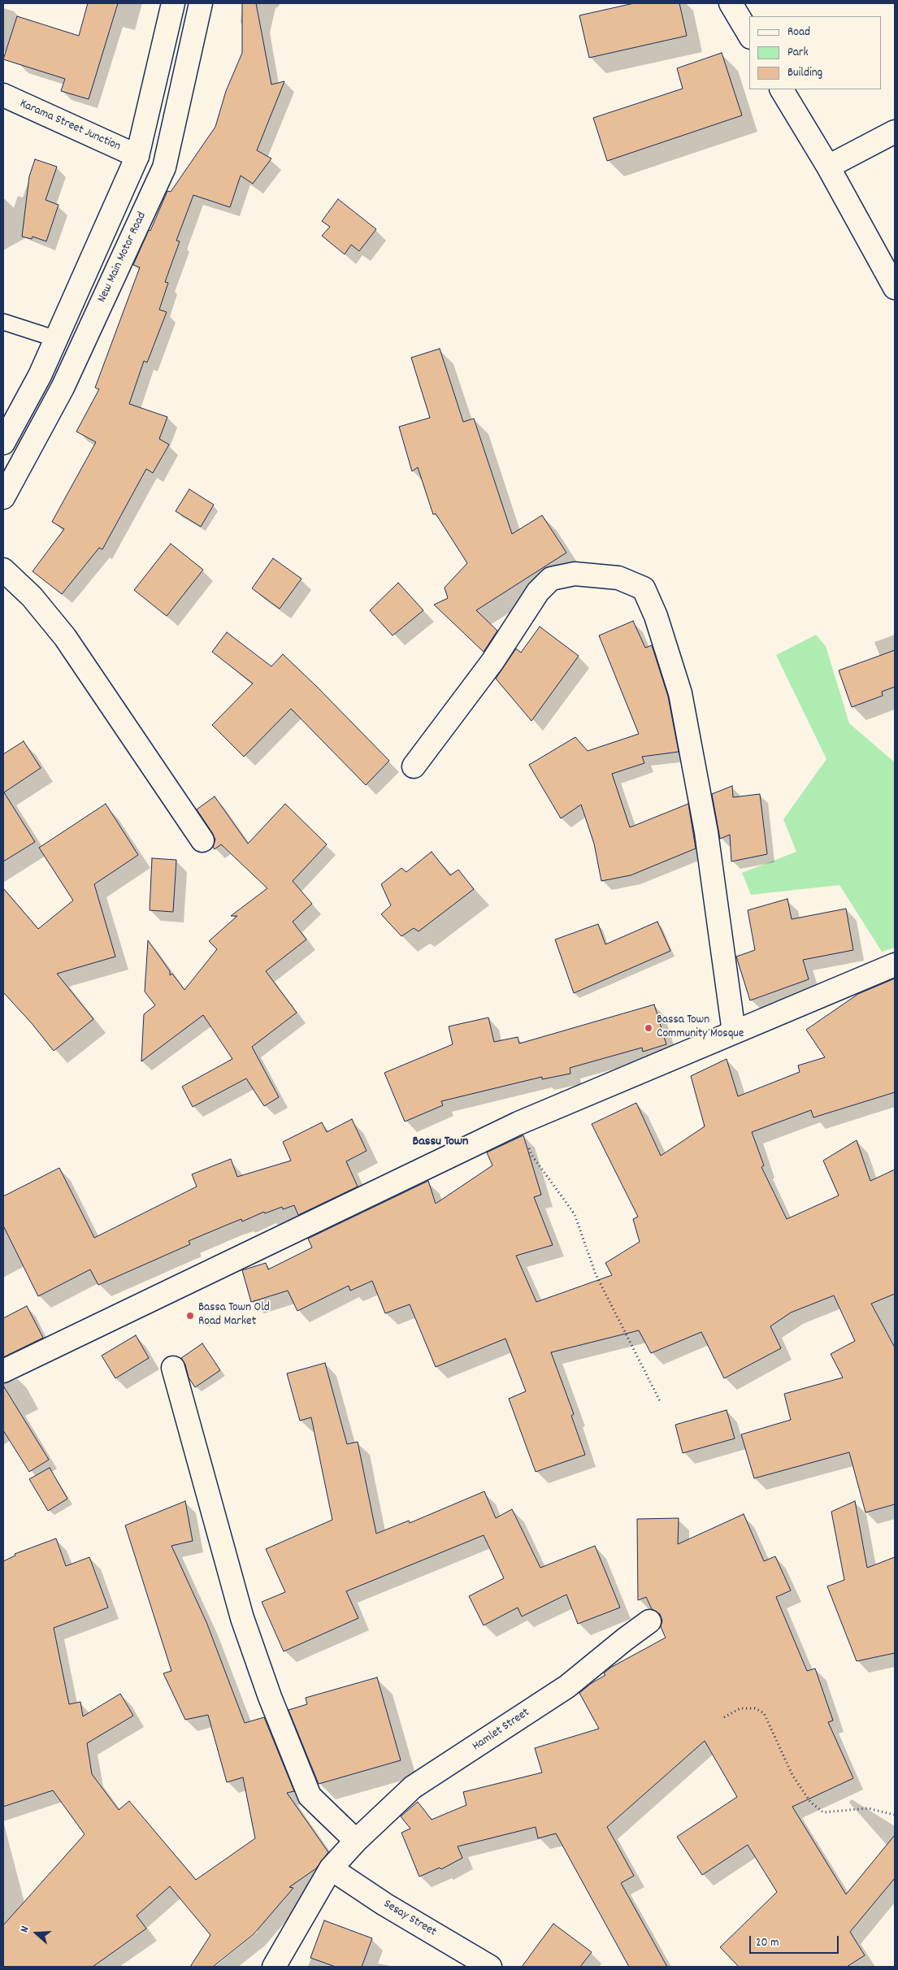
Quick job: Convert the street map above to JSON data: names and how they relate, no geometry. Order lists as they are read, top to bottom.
{
  "streets": {
    "main road": [
      "Karama Street Junction",
      "New Main Motor Road",
      "Hamlet Street",
      "Sesay Street"
    ]
  },
  "crossings": [
    ["Hamlet Street", "Sesay Street"]
  ],
  "districts": ["Bassu Town"],
  "places": ["Bassa Town Community Mosque", "Bassa Town Old Road Market"],
  "legend": ["Road", "Park", "Building"],
  "scale_bar": "20 m",
  "north": "left"
}
